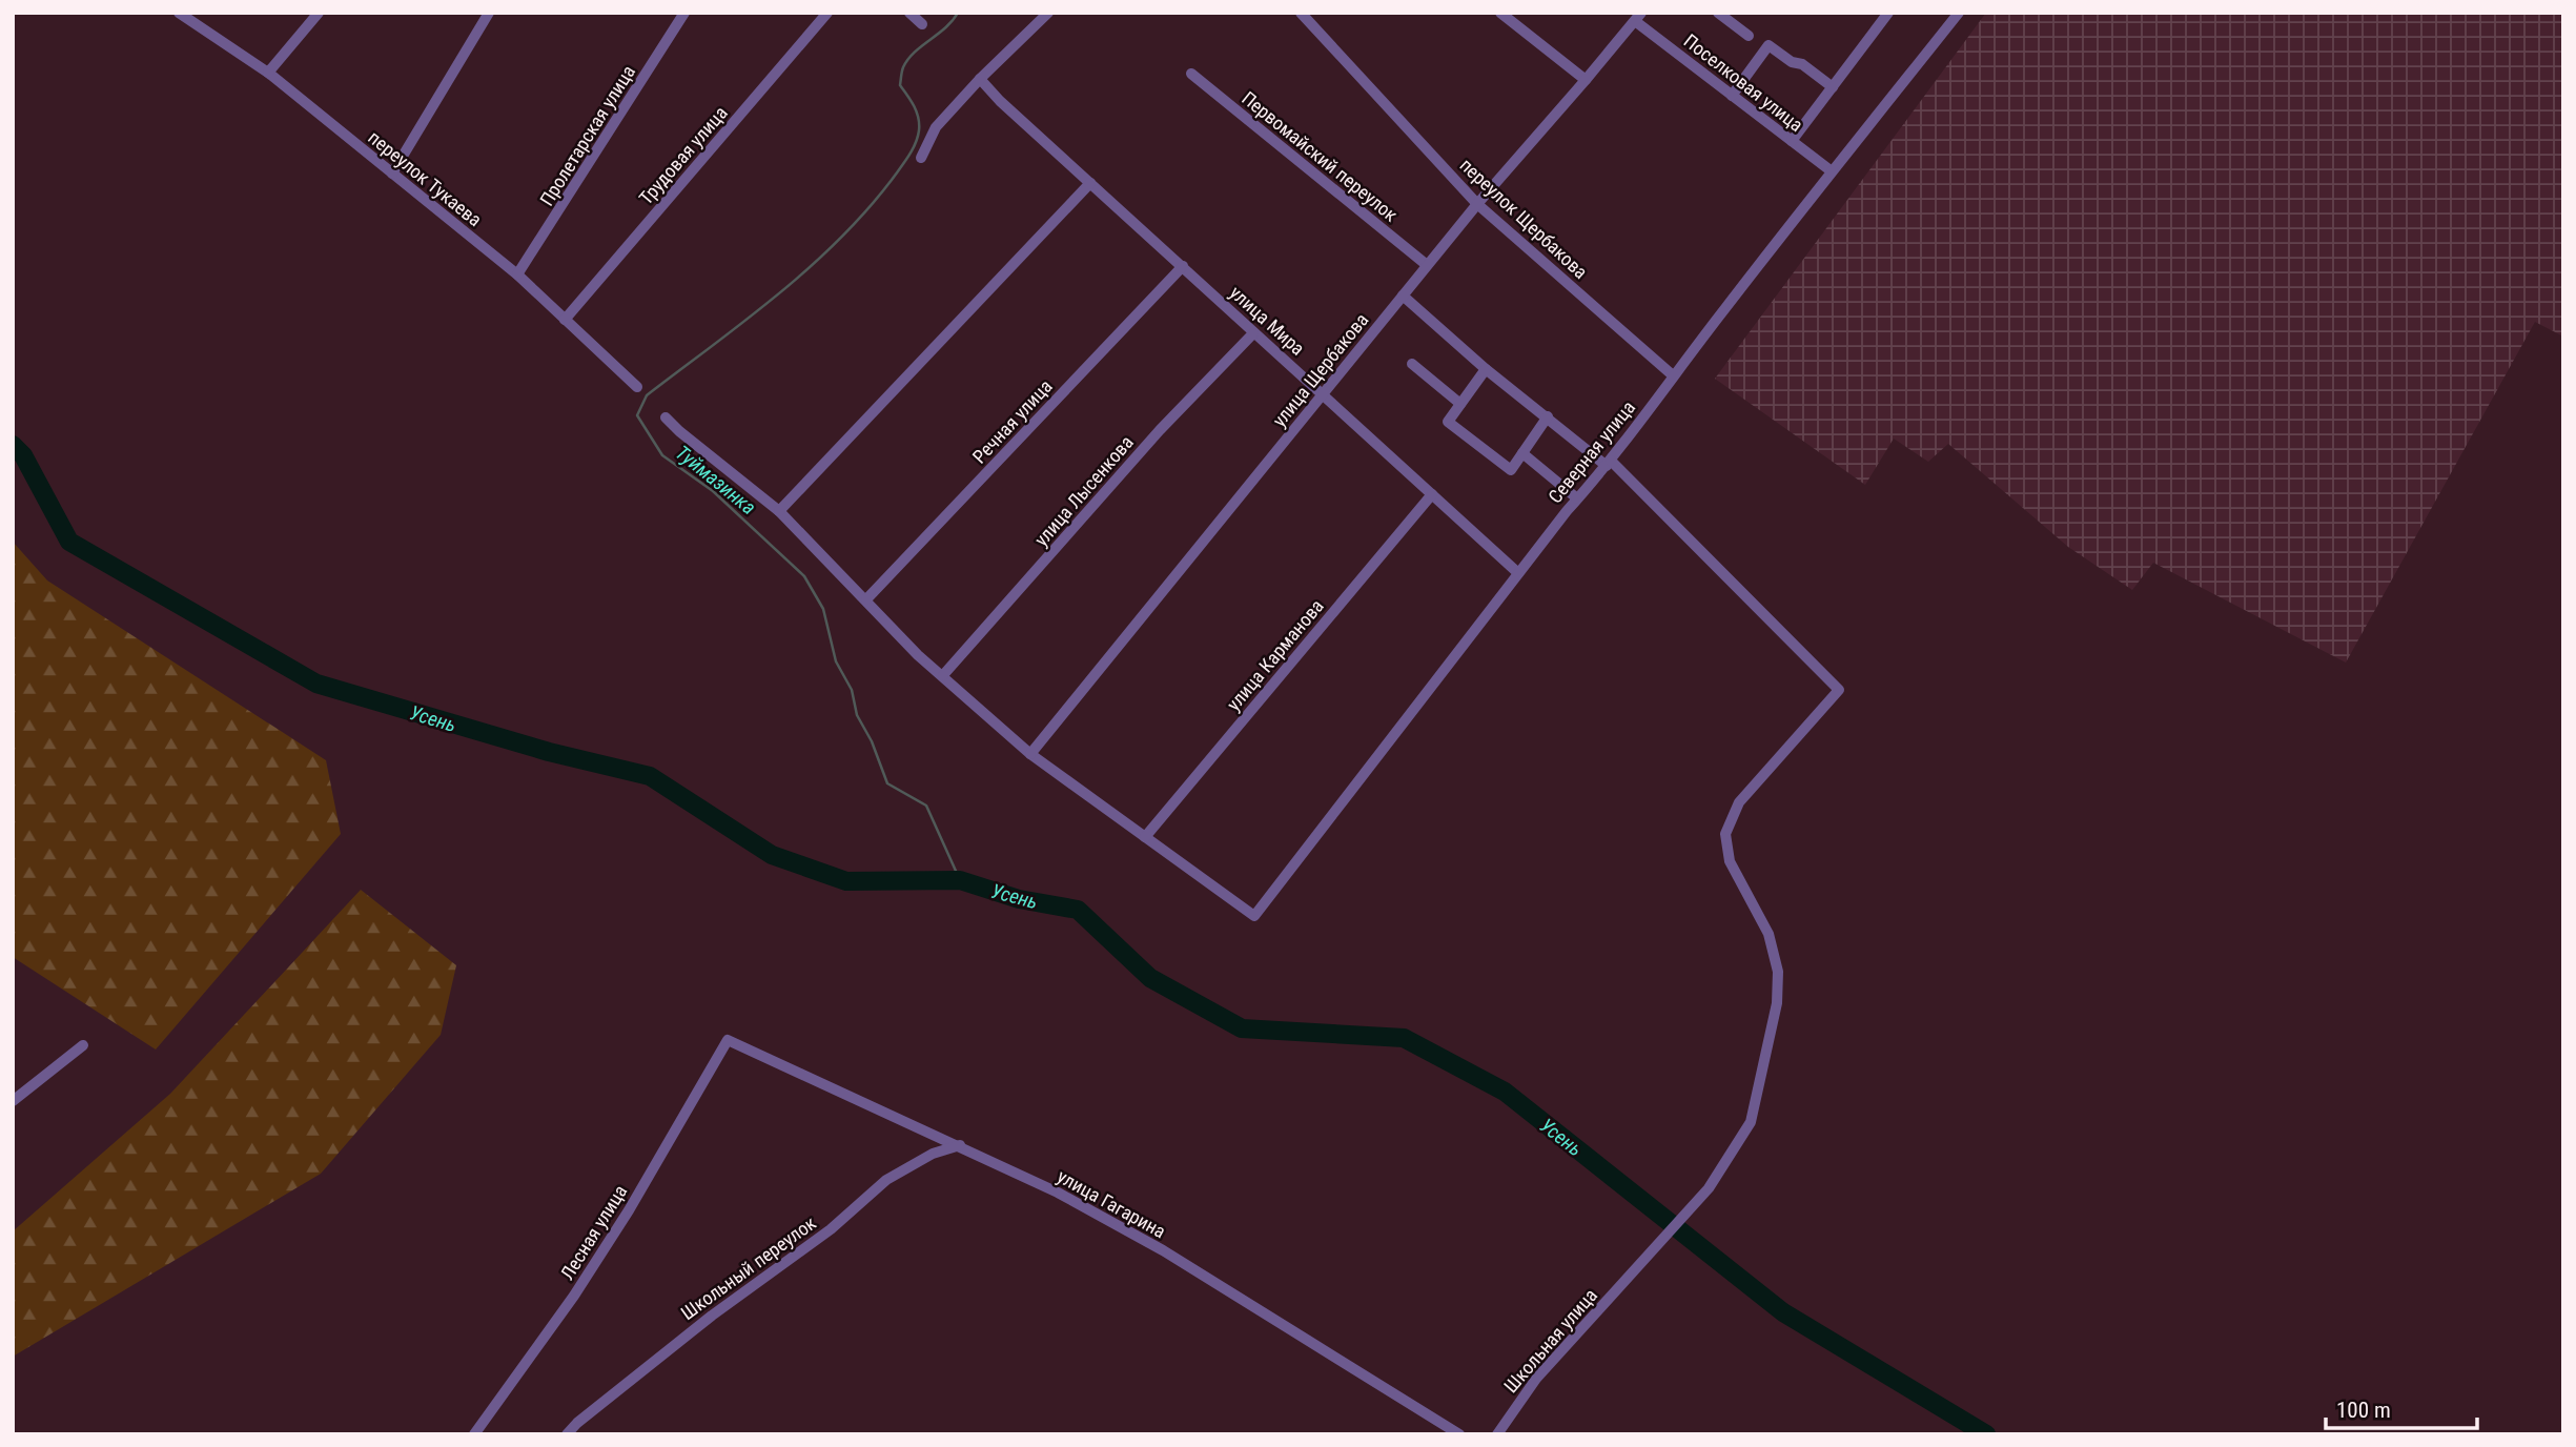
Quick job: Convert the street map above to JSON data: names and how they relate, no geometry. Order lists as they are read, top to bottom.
{
  "streets": {
    "street": [
      "Поселковая улица",
      "Пролетарская улица",
      "Трудовая улица",
      "Первомайский переулок",
      "переулок Тукаева",
      "переулок Щербакова",
      "улица Мира",
      "улица Щербакова",
      "Речная улица",
      "Северная улица",
      "улица Лысенкова",
      "улица Карманова",
      "улица Гагарина",
      "Лесная улица",
      "Школьный переулок",
      "Школьная улица"
    ]
  },
  "crossings": [
    ["Поселковая улица", "улица Щербакова"],
    ["Поселковая улица", "Северная улица"],
    ["Пролетарская улица", "переулок Тукаева"],
    ["Трудовая улица", "переулок Тукаева"],
    ["Первомайский переулок", "улица Щербакова"],
    ["переулок Щербакова", "улица Щербакова"],
    ["переулок Щербакова", "Северная улица"],
    ["улица Мира", "улица Щербакова"],
    ["улица Мира", "Речная улица"],
    ["улица Мира", "Северная улица"],
    ["улица Мира", "улица Лысенкова"],
    ["улица Мира", "улица Карманова"],
    ["Северная улица", "улица Карманова"],
    ["Северная улица", "Школьная улица"],
    ["улица Гагарина", "Лесная улица"],
    ["улица Гагарина", "Школьный переулок"]
  ],
  "water": ["Туймазинка", "Усень"],
  "scale_bar": "100 m"
}
